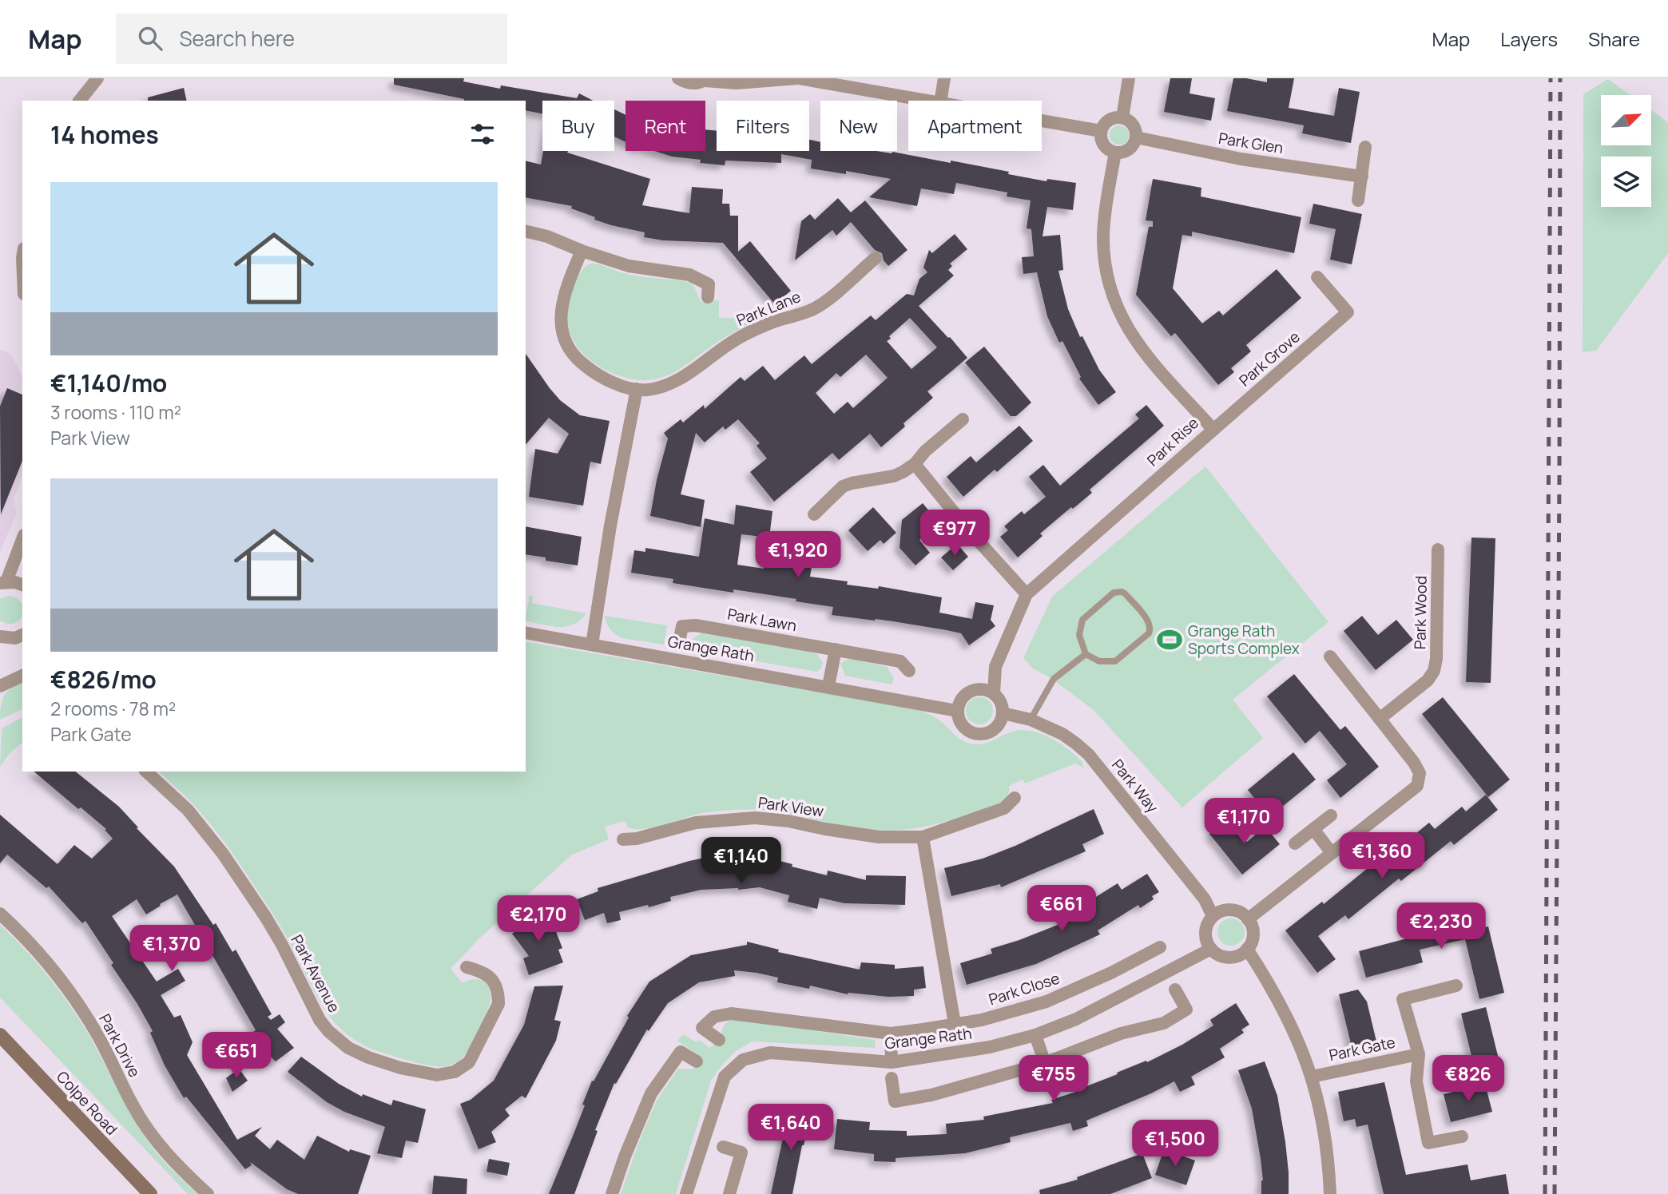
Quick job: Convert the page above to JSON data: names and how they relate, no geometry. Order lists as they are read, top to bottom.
{
  "streets": {
    "street": [
      "Park Glen",
      "Park Lane",
      "Park Grove",
      "Park Rise",
      "Park Wood",
      "Park Lawn",
      "Grange Rath",
      "Park Way",
      "Park View",
      "Park Avenue",
      "Park Close",
      "Park Drive",
      "Park Gate",
      "Colpe Road"
    ]
  },
  "crossings": [
    ["Park Glen", "Park Rise"],
    ["Park Grove", "Park Rise"],
    ["Park Rise", "Grange Rath"],
    ["Park Rise", "Park Way"],
    ["Grange Rath", "Park Way"]
  ],
  "places": {
    "sports": ["Grange Rath Sports Complex"]
  },
  "north": "top right",
  "page": {
    "header": "Map",
    "search": "Search here",
    "nav": ["Map", "Layers", "Share"],
    "chip": [
      "Buy",
      "Rent",
      "Filters",
      "New",
      "Apartment"
    ],
    "heading": "14 homes",
    "list": [
      {
        "name": "€1,140/mo",
        "note": "3 rooms · 110 m² · Park View"
      },
      {
        "name": "€826/mo",
        "note": "2 rooms · 78 m² · Park Gate"
      }
    ],
    "price": [
      "€977",
      "€1,920",
      "€1,170",
      "€1,360",
      "€1,140",
      "€661",
      "€2,170",
      "€2,230",
      "€1,370",
      "€651",
      "€755",
      "€826",
      "€1,640",
      "€1,500"
    ]
  }
}
